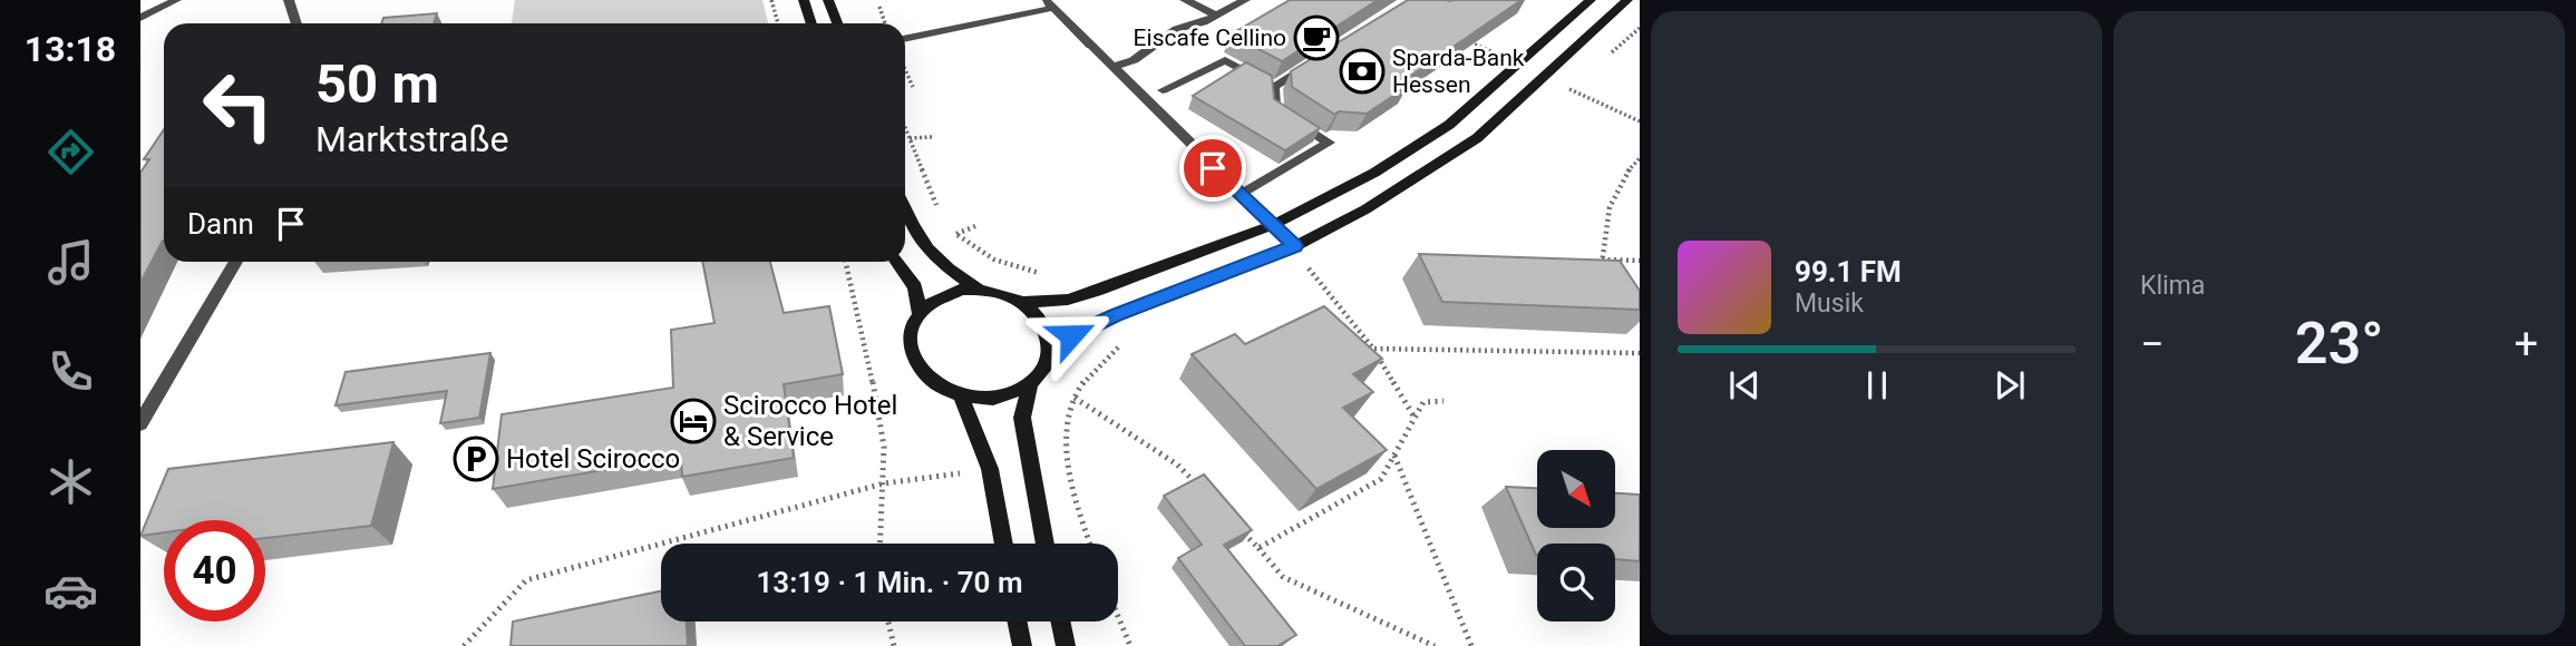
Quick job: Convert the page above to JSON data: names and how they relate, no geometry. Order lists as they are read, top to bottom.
{
  "places": {
    "cafe": ["Eiscafe Cellino"],
    "bank": ["Sparda-Bank Hessen"],
    "hotel": ["Scirocco Hotel & Service"],
    "parking": ["Hotel Scirocco"]
  },
  "north": "bottom right",
  "page": {
    "tabs": "13:18",
    "tile": "Klima",
    "turn": ["50 m", "Marktstraße"],
    "then": "Dann",
    "song": ["99.1 FM", "Musik"],
    "heat": ["−", "23°", "+"],
    "limit": "40",
    "trip": "13:19 · 1 Min. · 70 m"
  }
}
